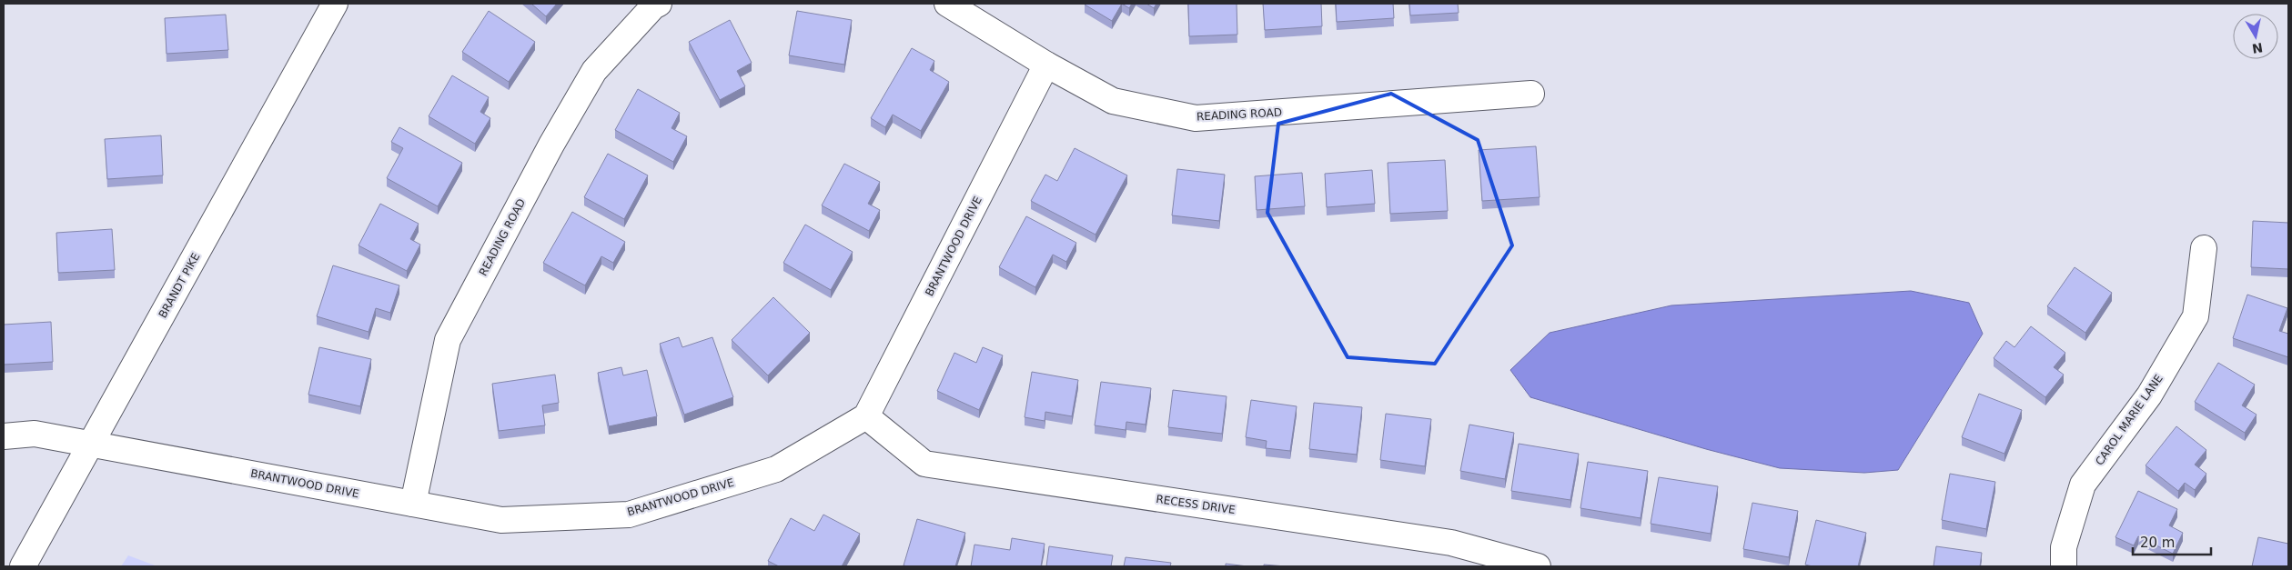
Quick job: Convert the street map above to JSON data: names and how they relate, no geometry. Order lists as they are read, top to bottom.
{
  "streets": {
    "street": [
      "READING ROAD",
      "BRANTWOOD DRIVE",
      "BRANDT PIKE",
      "CAROL MARIE LANE",
      "RECESS DRIVE"
    ]
  },
  "crossings": [
    ["READING ROAD", "BRANTWOOD DRIVE"],
    ["BRANTWOOD DRIVE", "BRANDT PIKE"],
    ["BRANTWOOD DRIVE", "RECESS DRIVE"]
  ],
  "scale_bar": "20 m",
  "north": "bottom"
}
